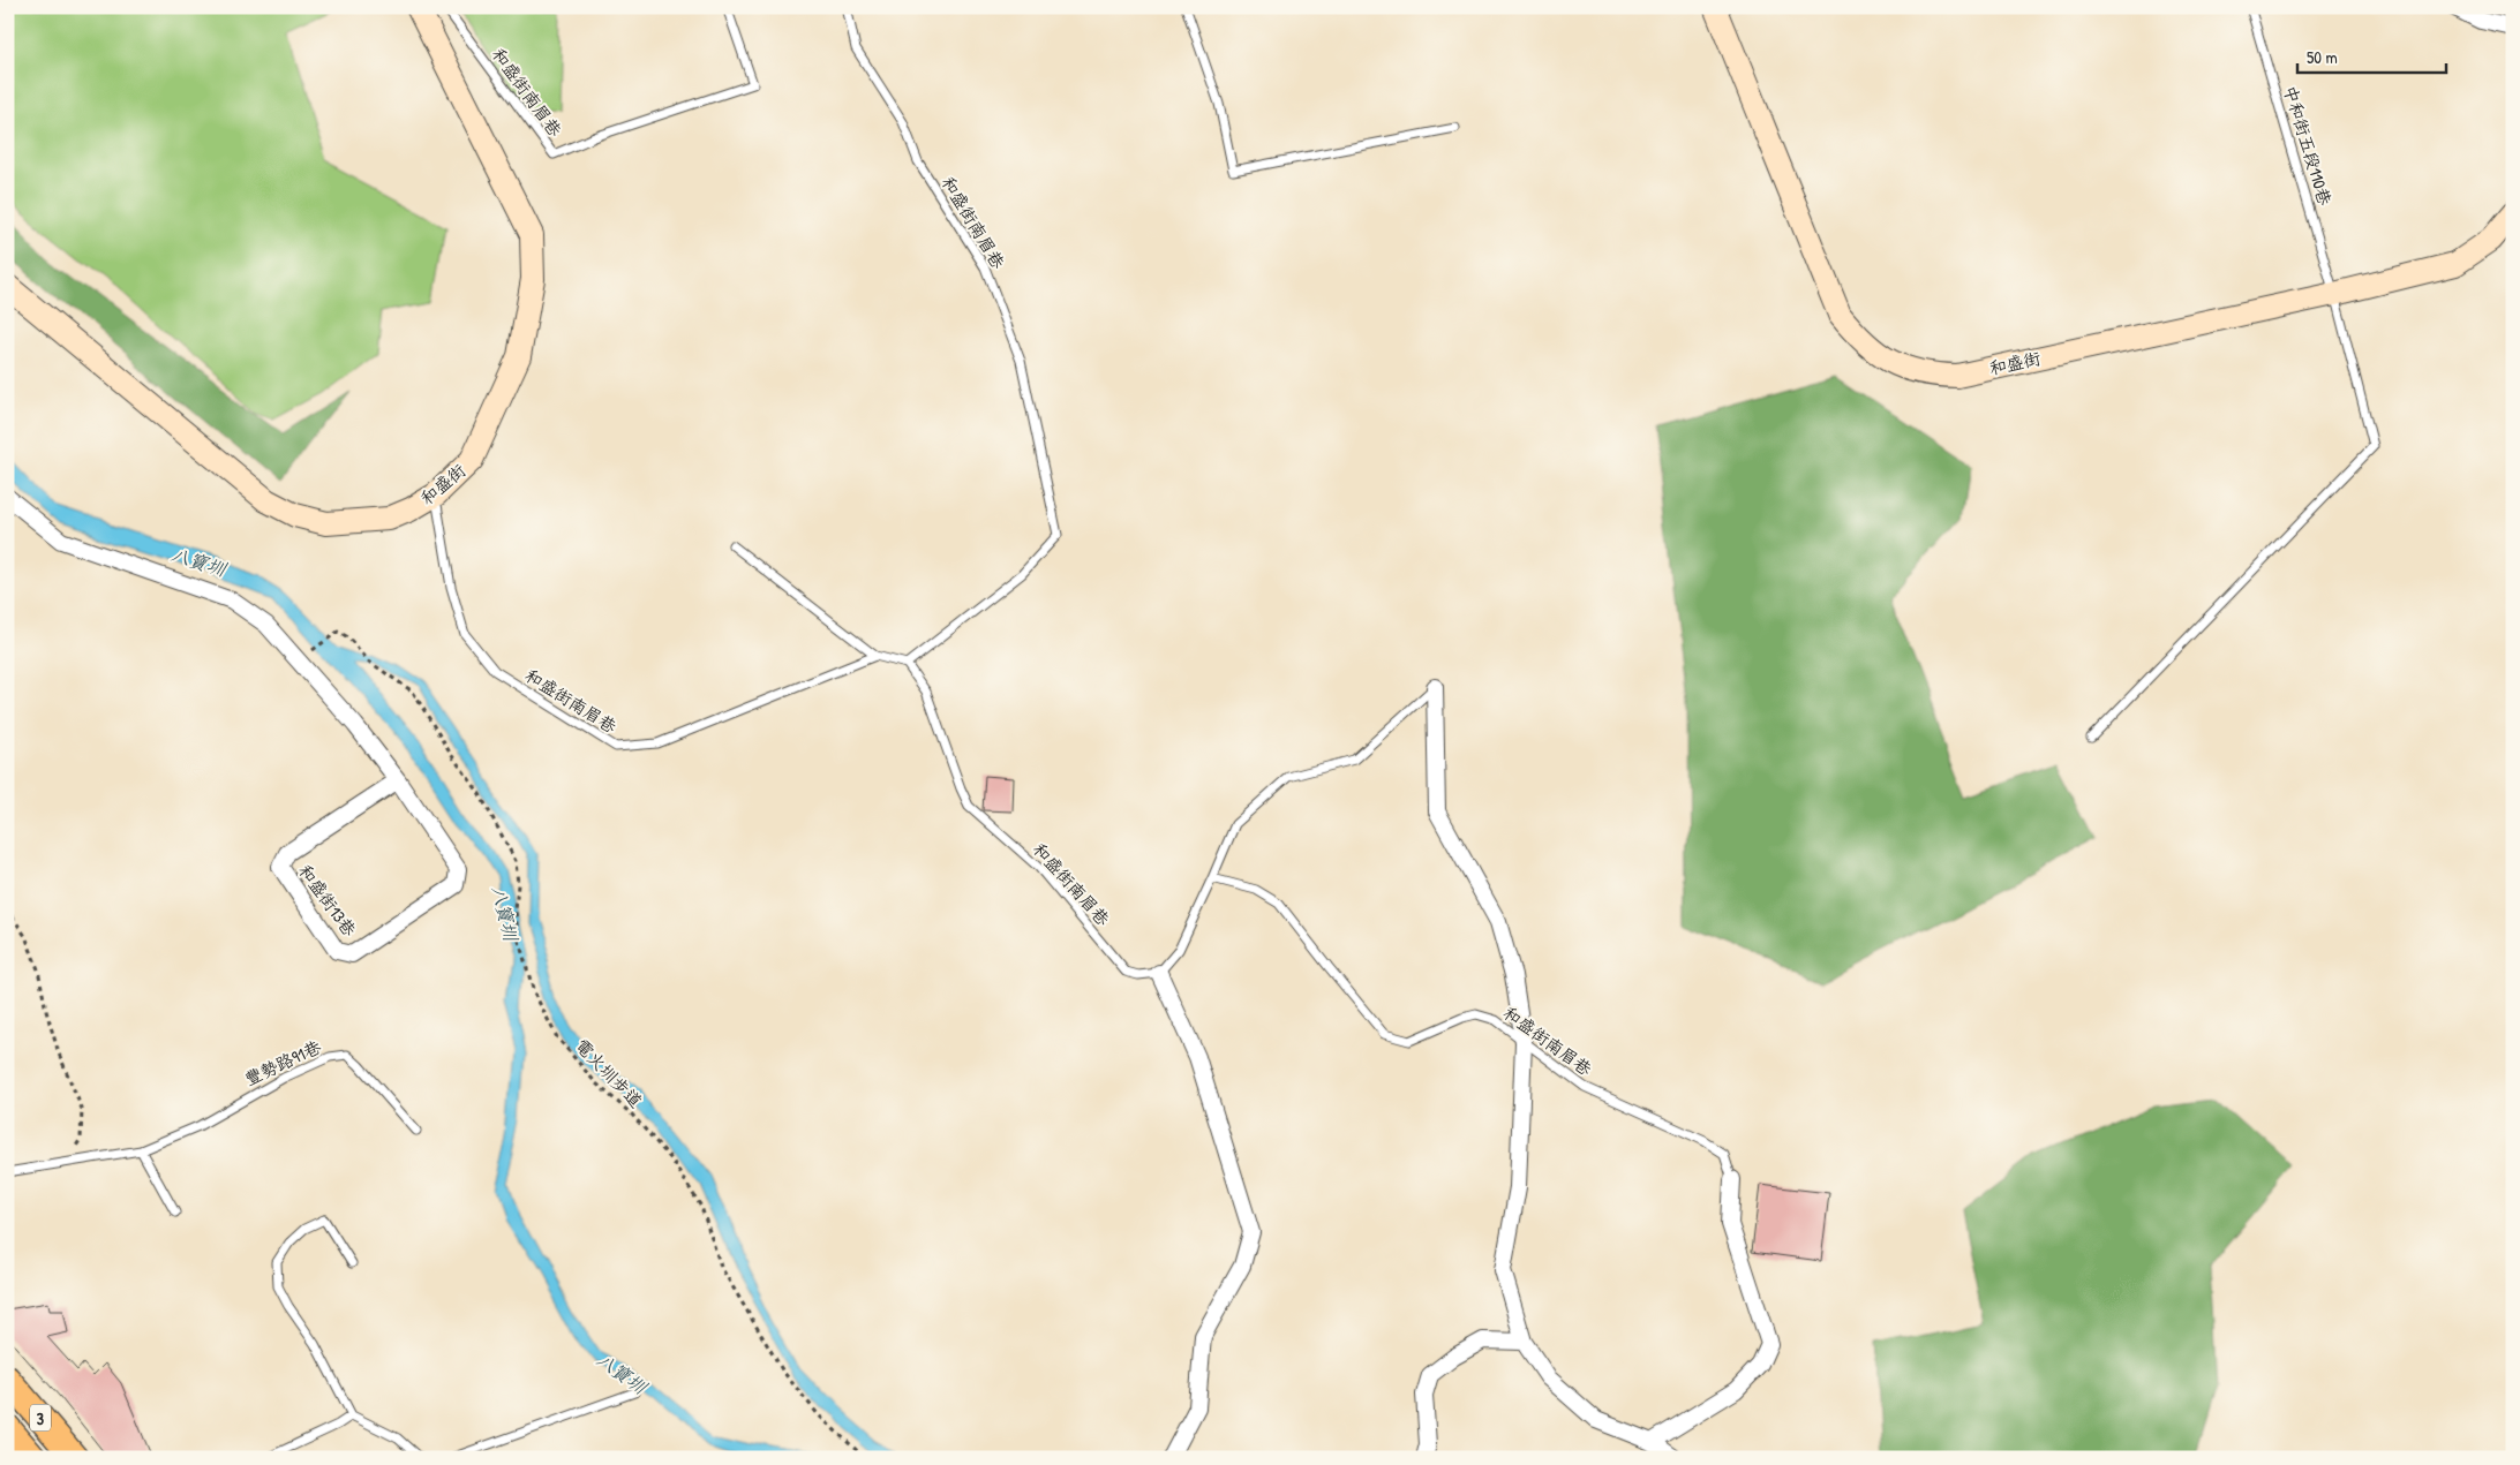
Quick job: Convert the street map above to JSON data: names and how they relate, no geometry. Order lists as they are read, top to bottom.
{
  "streets": {
    "main road": ["和盛街", "3"],
    "street": ["和盛街13巷"],
    "lane": ["和盛街南眉巷", "中和街五段110巷", "豐勢路91巷"],
    "path": ["電火圳步道"]
  },
  "crossings": [
    ["和盛街南眉巷", "和盛街"],
    ["中和街五段110巷", "和盛街"]
  ],
  "water": ["八寶圳"],
  "scale_bar": "50 m"
}
